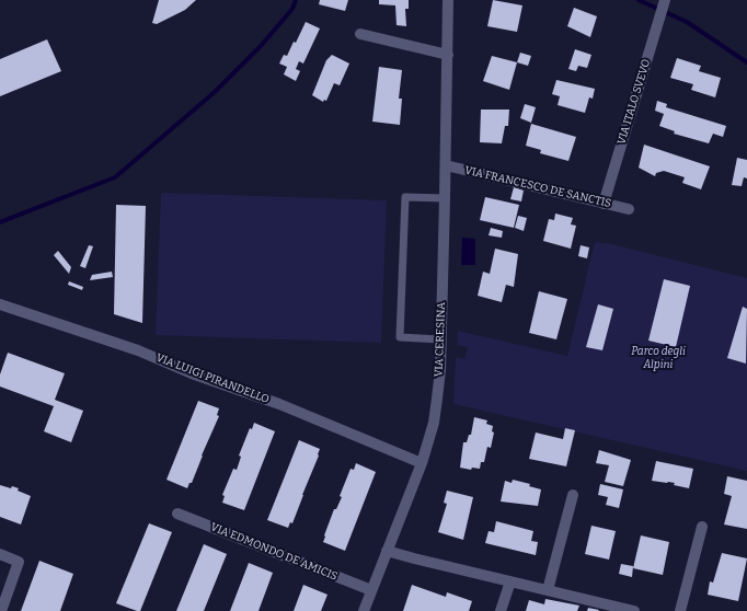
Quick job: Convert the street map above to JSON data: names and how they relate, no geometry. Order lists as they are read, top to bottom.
{
  "streets": {
    "street": [
      "VIA ITALO SVEVO",
      "VIA FRANCESCO DE SANCTIS",
      "VIA CERESINA",
      "VIA LUIGI PIRANDELLO",
      "VIA EDMONDO DE AMICIS"
    ]
  },
  "crossings": [
    ["VIA ITALO SVEVO", "VIA FRANCESCO DE SANCTIS"],
    ["VIA FRANCESCO DE SANCTIS", "VIA CERESINA"],
    ["VIA CERESINA", "VIA LUIGI PIRANDELLO"],
    ["VIA CERESINA", "VIA EDMONDO DE AMICIS"]
  ],
  "parks": ["Parco degli Alpini"]
}
